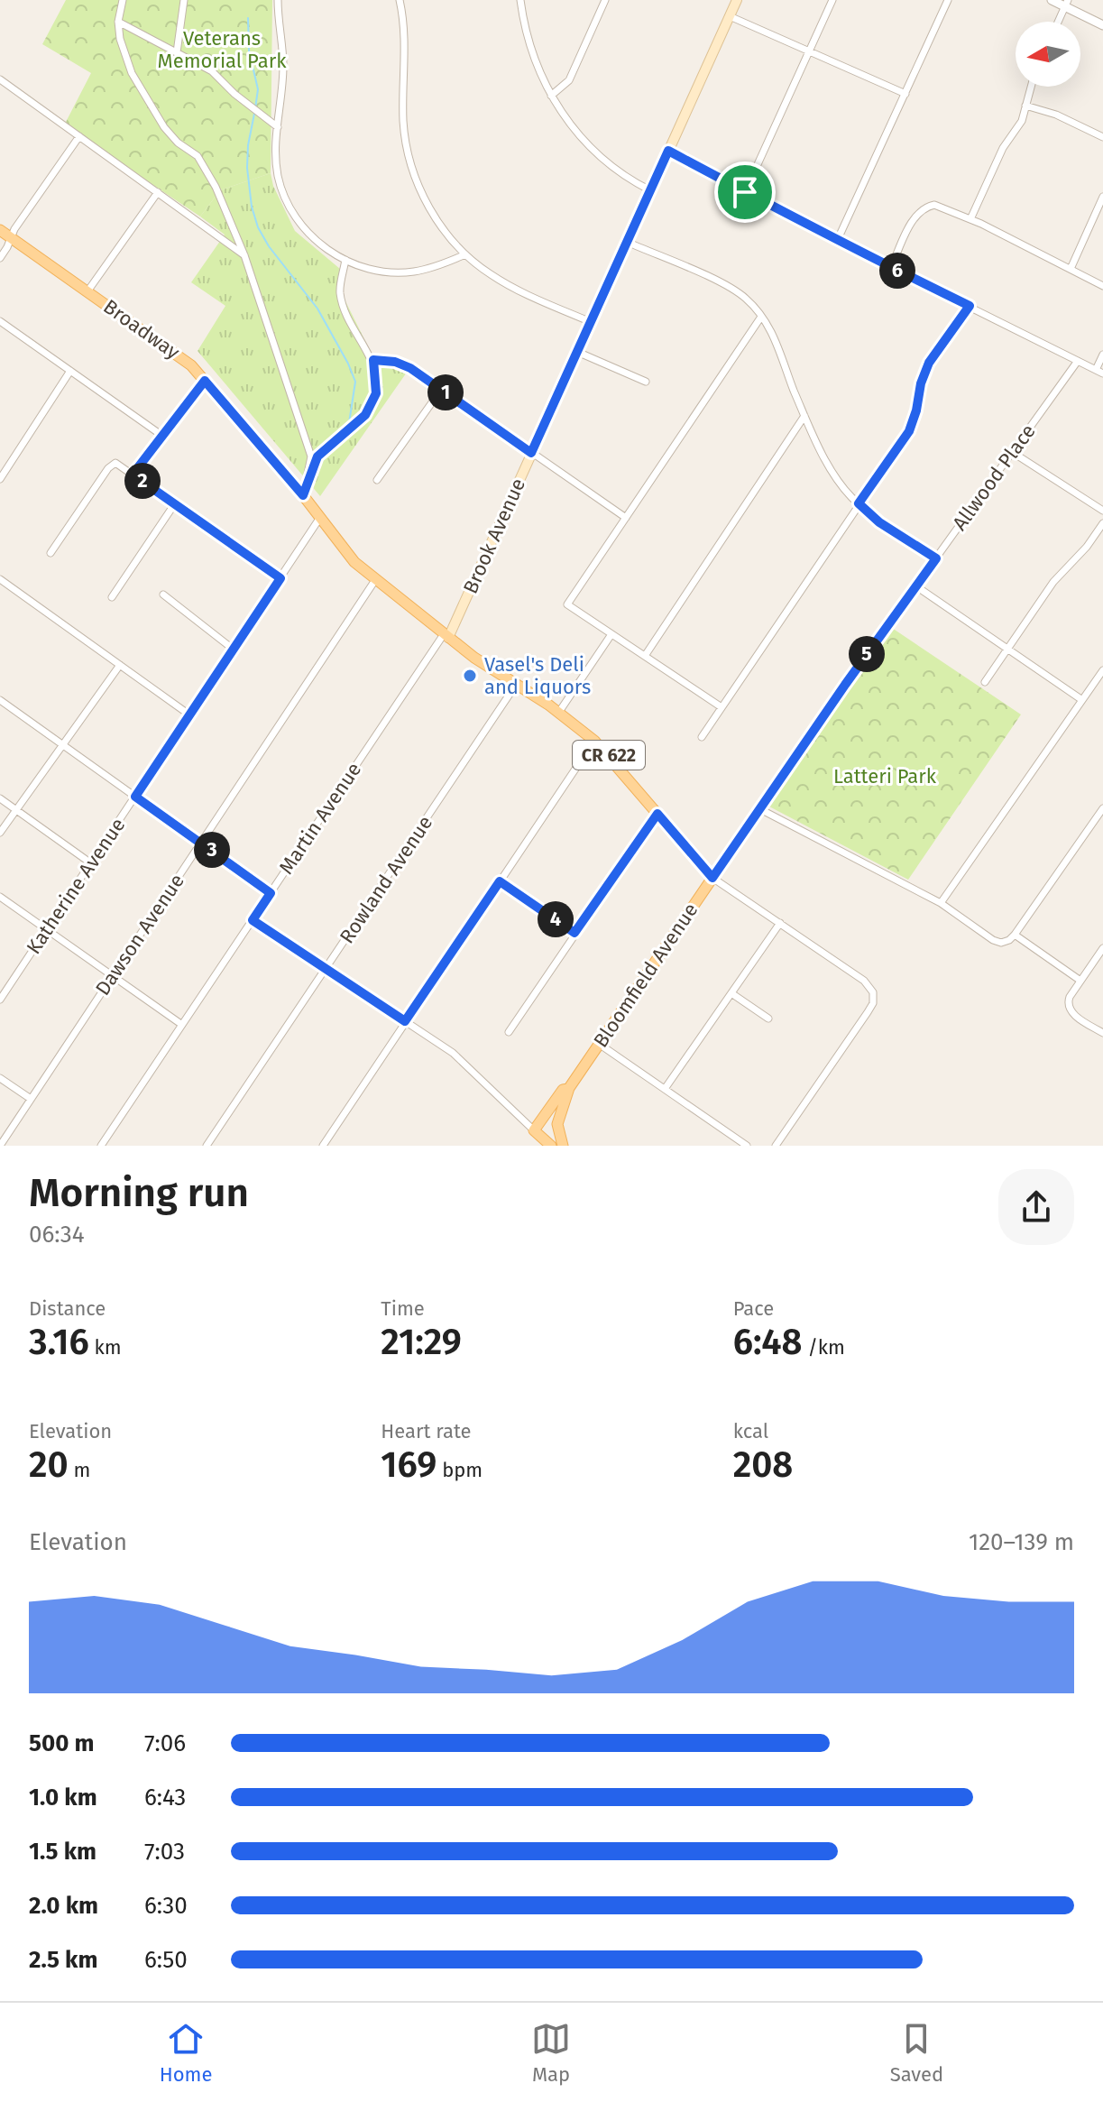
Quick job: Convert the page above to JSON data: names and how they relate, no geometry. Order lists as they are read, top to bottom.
{
  "streets": {
    "main road": [
      "Broadway",
      "Brook Avenue",
      "CR 622",
      "Bloomfield Avenue"
    ],
    "street": [
      "Allwood Place",
      "Martin Avenue",
      "Rowland Avenue",
      "Katherine Avenue",
      "Dawson Avenue"
    ]
  },
  "crossings": [
    ["Broadway", "Brook Avenue"],
    ["Broadway", "CR 622"],
    ["Broadway", "Martin Avenue"],
    ["Broadway", "Rowland Avenue"],
    ["Broadway", "Katherine Avenue"],
    ["Broadway", "Dawson Avenue"],
    ["Allwood Place", "CR 622"],
    ["Allwood Place", "Bloomfield Avenue"],
    ["Brook Avenue", "Martin Avenue"],
    ["CR 622", "Rowland Avenue"],
    ["CR 622", "Bloomfield Avenue"]
  ],
  "parks": ["Veterans Memorial Park", "Latteri Park"],
  "places": ["Vasel's Deli and Liquors"],
  "north": "left",
  "page": {
    "pins": [
      "6",
      "1",
      "2",
      "5",
      "3",
      "4"
    ],
    "heading": ["Morning run", "06:34"],
    "stats": [
      ["Distance", "3.16 km"],
      ["Time", "21:29"],
      ["Pace", "6:48 /km"],
      ["Elevation", "20 m"],
      ["Heart rate", "169 bpm"],
      ["kcal", "208"]
    ],
    "chart": ["Elevation", "120–139 m"],
    "list": [
      {
        "name": "500 m",
        "note": "7:06"
      },
      {
        "name": "1.0 km",
        "note": "6:43"
      },
      {
        "name": "1.5 km",
        "note": "7:03"
      },
      {
        "name": "2.0 km",
        "note": "6:30"
      },
      {
        "name": "2.5 km",
        "note": "6:50"
      }
    ],
    "tabs": ["Home", "Map", "Saved"]
  }
}
